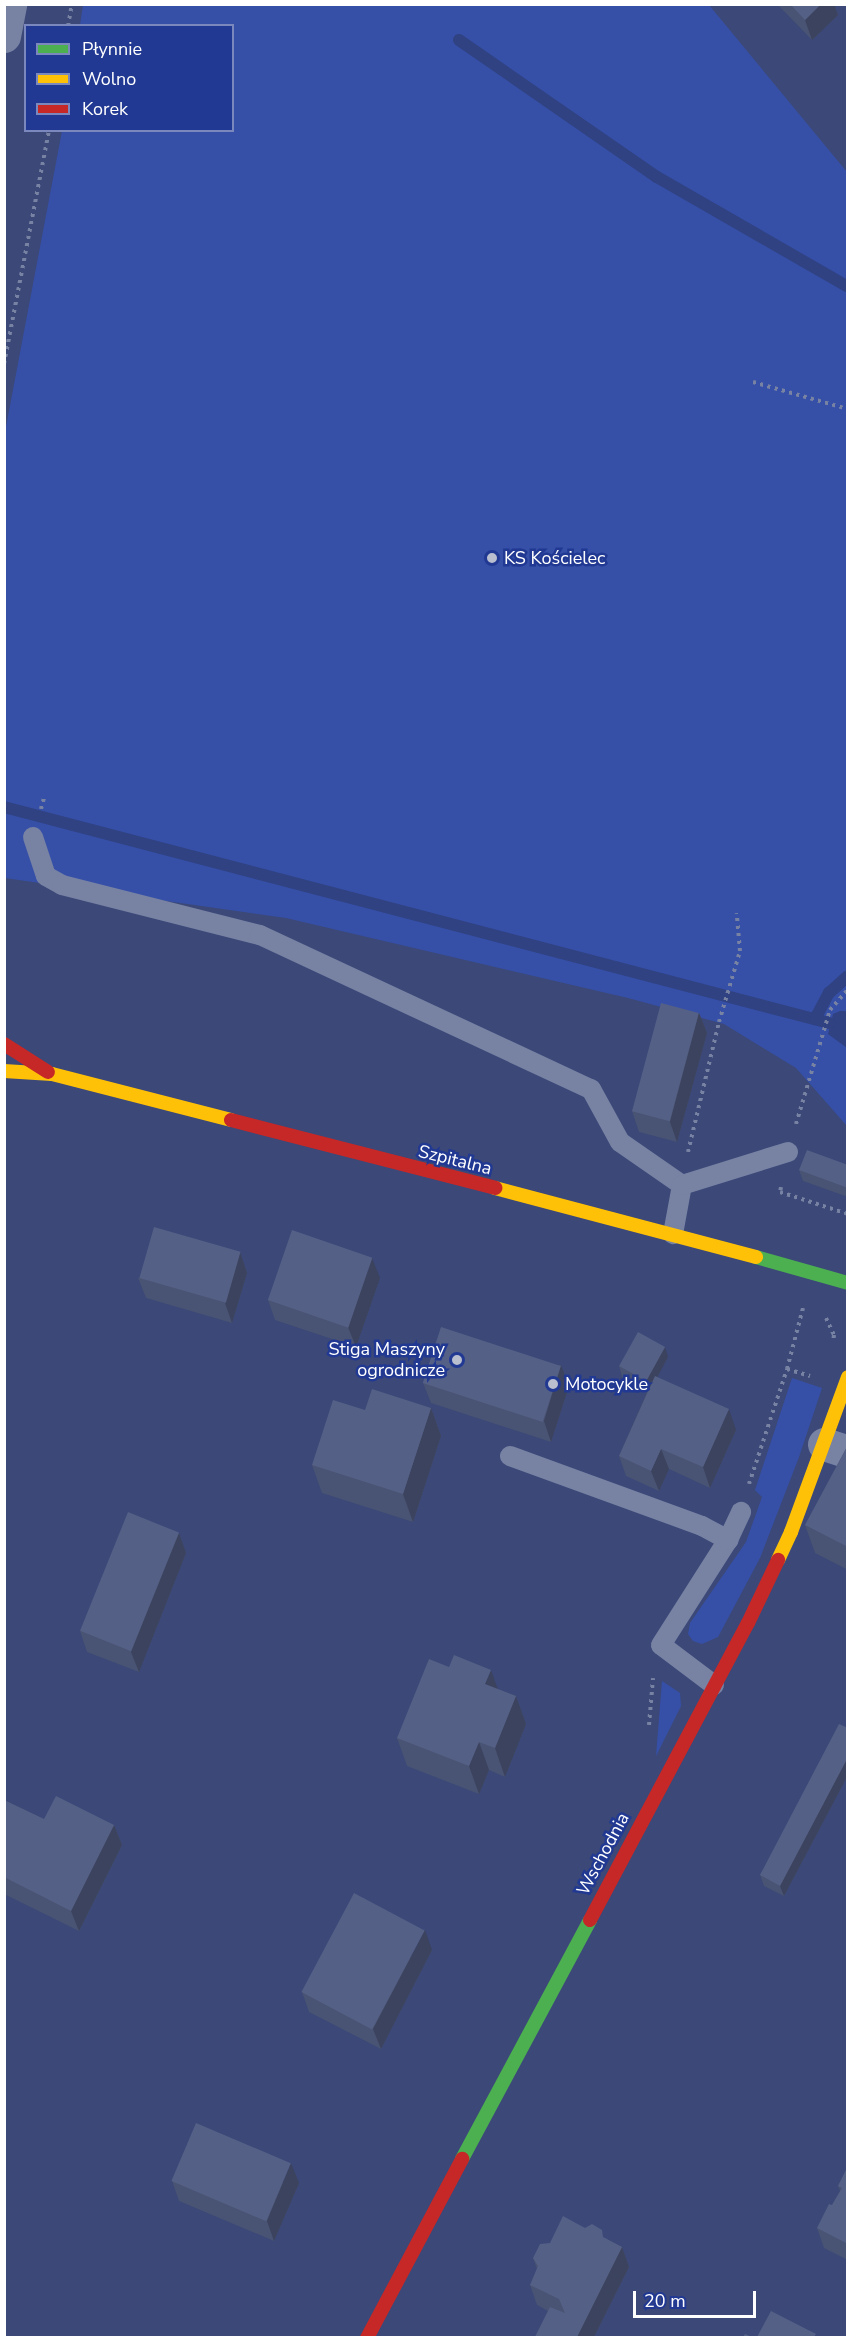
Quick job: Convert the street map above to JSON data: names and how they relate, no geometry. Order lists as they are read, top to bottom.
{
  "streets": {
    "street": ["Szpitalna", "Wschodnia"]
  },
  "places": ["KS Kościelec", "Stiga Maszyny ogrodnicze", "Motocykle"],
  "legend": ["Płynnie", "Wolno", "Korek"],
  "scale_bar": "20 m"
}
